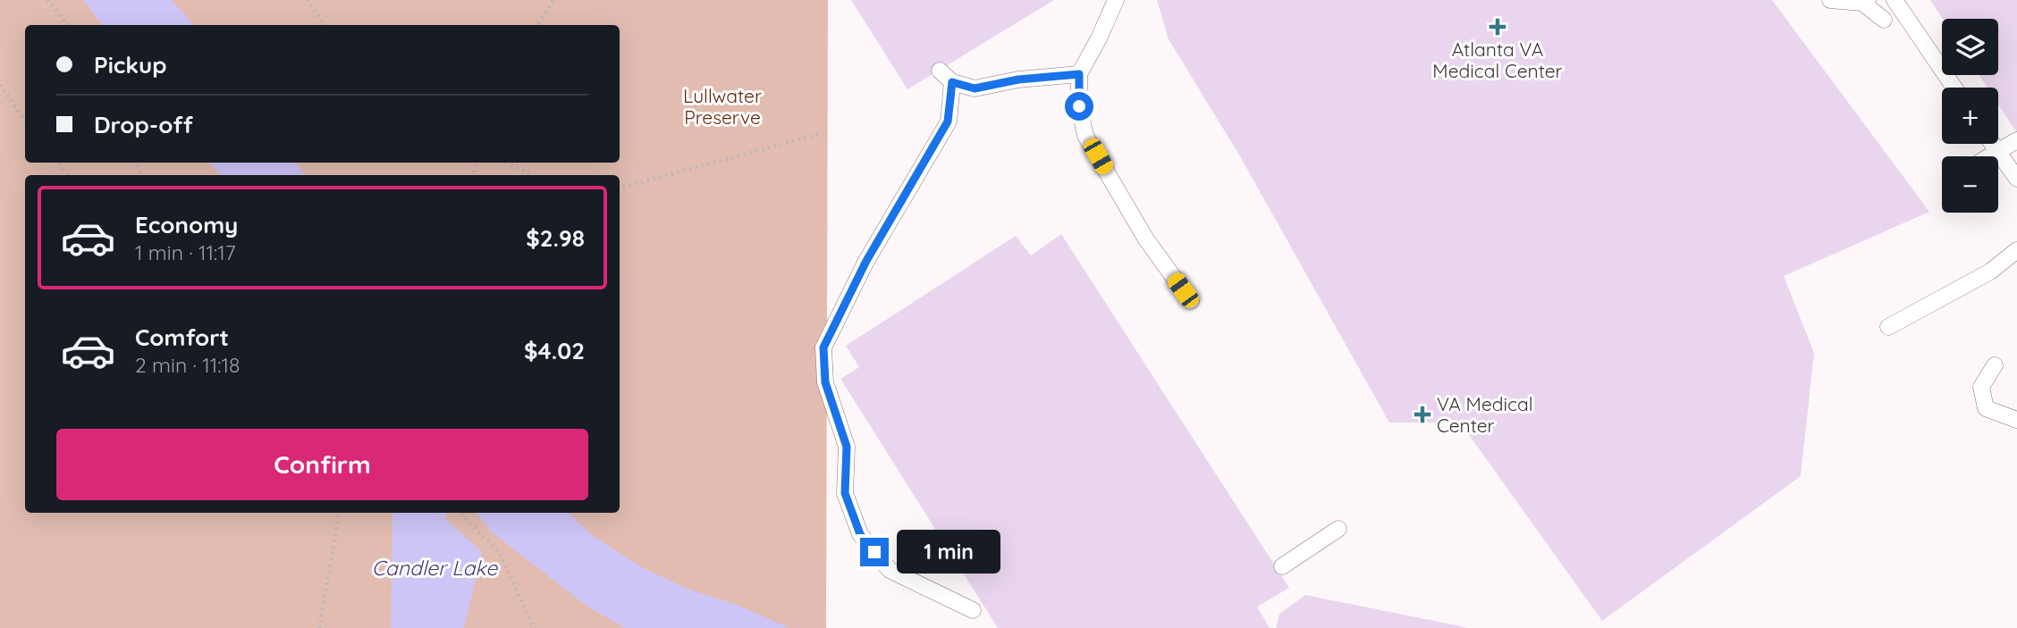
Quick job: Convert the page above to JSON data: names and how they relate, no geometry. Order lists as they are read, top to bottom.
{
  "water": ["Candler Lake"],
  "parks": ["Lullwater Preserve"],
  "places": {
    "health": ["Atlanta VA Medical Center", "VA Medical Center"]
  },
  "page": {
    "map_buttons": ["+", "−"],
    "banner": ["Pickup", "Drop-off"],
    "list": [
      {
        "name": "Economy",
        "note": "1 min · 11:17",
        "value": "$2.98"
      },
      {
        "name": "Comfort",
        "note": "2 min · 11:18",
        "value": "$4.02"
      }
    ],
    "buttons": "Confirm",
    "bubble": "1 min"
  }
}
